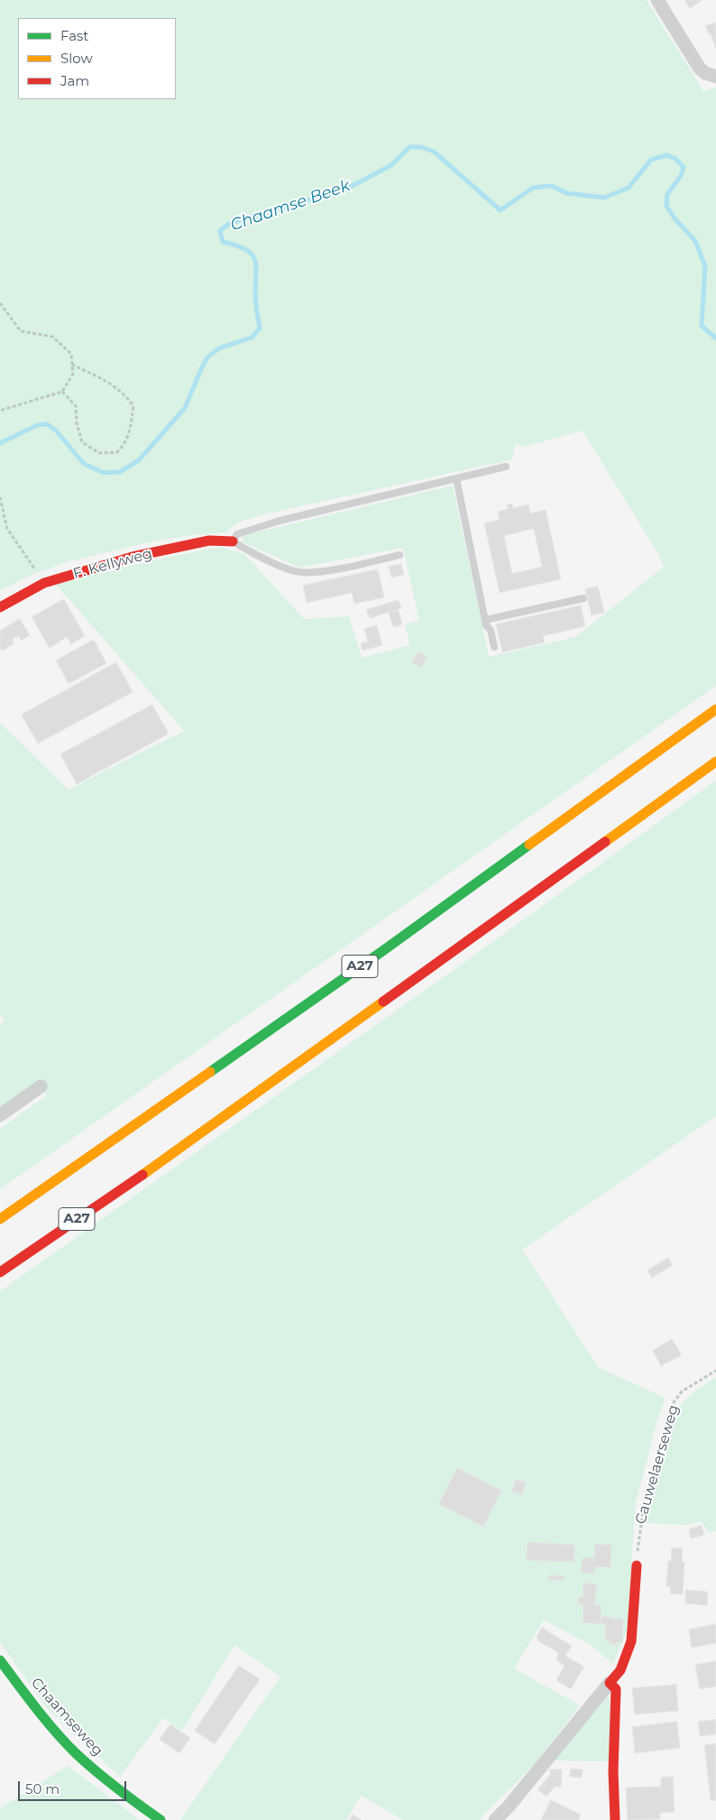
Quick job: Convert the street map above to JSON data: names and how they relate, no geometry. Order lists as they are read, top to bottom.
{
  "streets": {
    "main road": ["F. Kellyweg", "A27", "Chaamseweg"],
    "path": ["Cauwelaerseweg"]
  },
  "water": ["Chaamse Beek"],
  "legend": ["Fast", "Slow", "Jam"],
  "scale_bar": "50 m"
}
